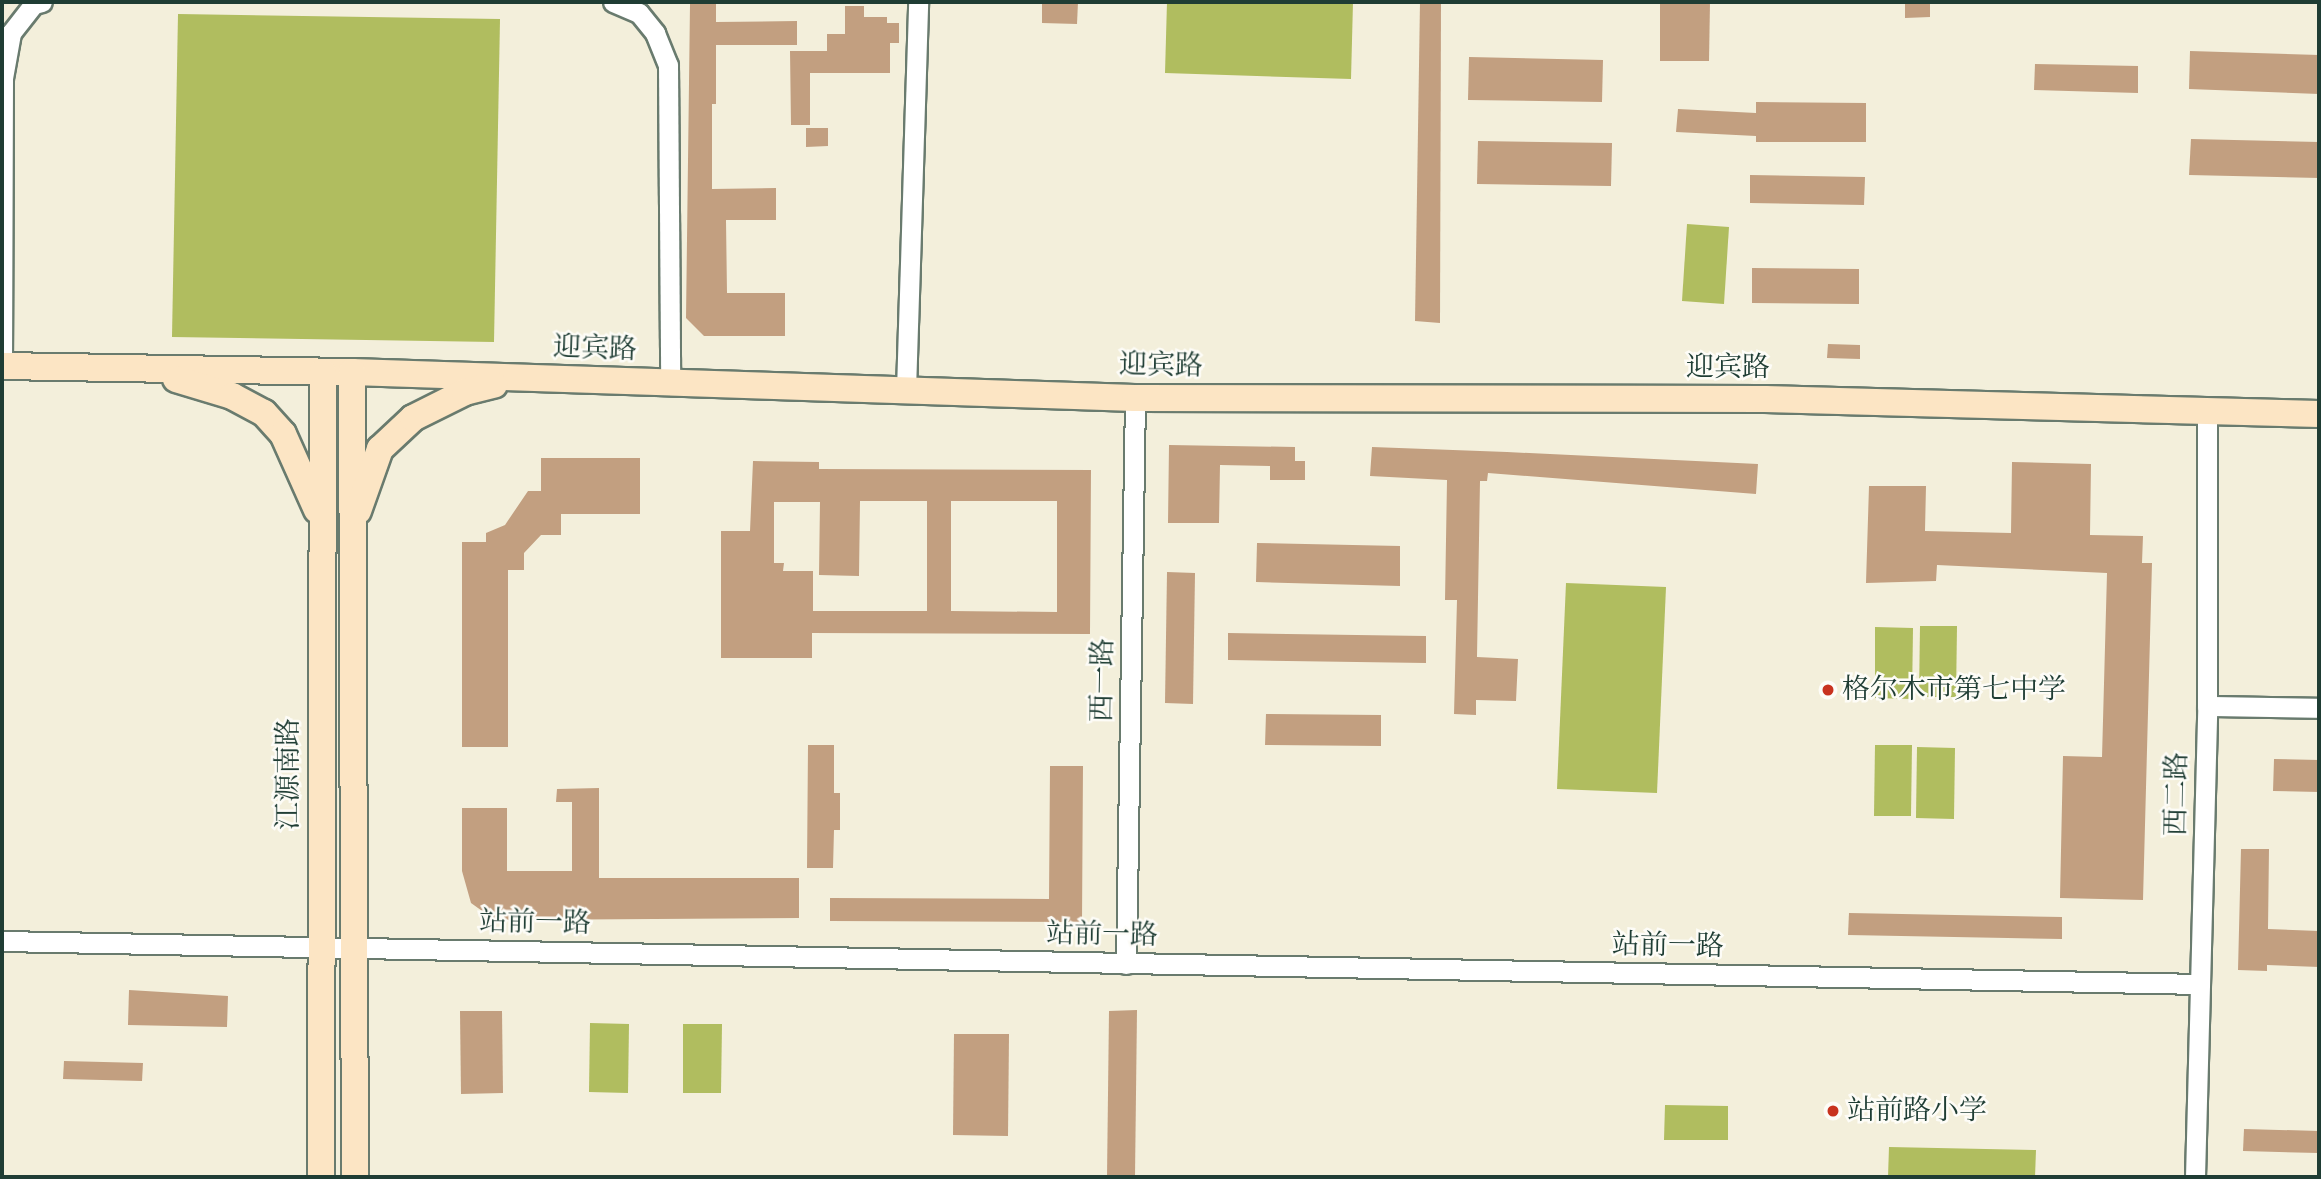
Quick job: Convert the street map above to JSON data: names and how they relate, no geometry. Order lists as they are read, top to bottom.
{
  "streets": {
    "main road": ["迎宾路", "江源南路"],
    "street": ["西一路", "西二路", "站前一路"]
  },
  "crossings": [
    ["迎宾路", "西一路"],
    ["迎宾路", "江源南路"],
    ["迎宾路", "西二路"],
    ["西一路", "站前一路"],
    ["江源南路", "站前一路"],
    ["西二路", "站前一路"]
  ],
  "places": ["格尔木市第七中学", "站前路小学"]
}
